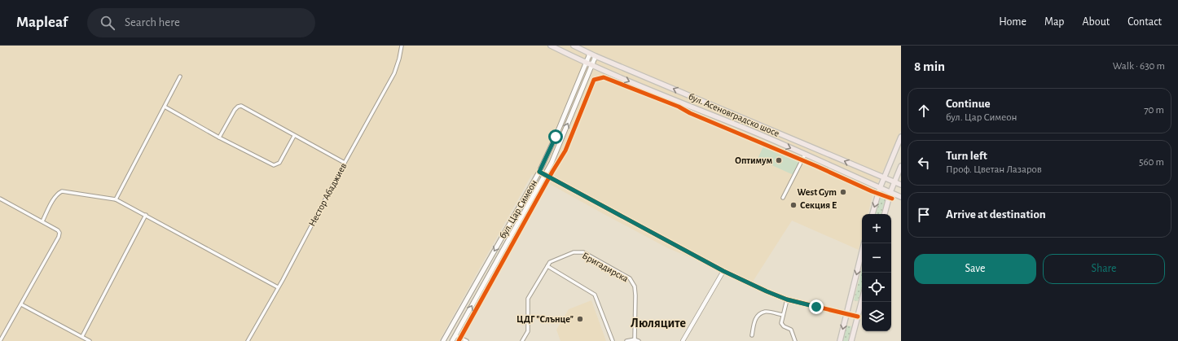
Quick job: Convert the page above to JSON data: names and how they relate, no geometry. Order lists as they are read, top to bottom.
{
  "streets": {
    "main road": ["бул. Асеновградско шосе", "бул. Цар Симеон"],
    "street": ["Нестор Абаджиев", "Бригадирска"]
  },
  "crossings": [
    ["бул. Асеновградско шосе", "бул. Цар Симеон"]
  ],
  "districts": ["Люляците"],
  "places": [
    "Оптимум",
    "West Gym",
    "Секция E",
    "ЦДГ \"Слънце\""
  ],
  "page": {
    "header": "Mapleaf",
    "search": "Search here",
    "nav": [
      "Home",
      "Map",
      "About",
      "Contact"
    ],
    "heading": ["8 min", "Walk · 630 m"],
    "list": [
      ["Continue", "бул. Цар Симеон", "70 m"],
      ["Turn left", "Проф. Цветан Лазаров", "560 m"],
      "Arrive at destination"
    ],
    "map_buttons": ["+", "−"],
    "buttons": ["Save", "Share"]
  }
}
